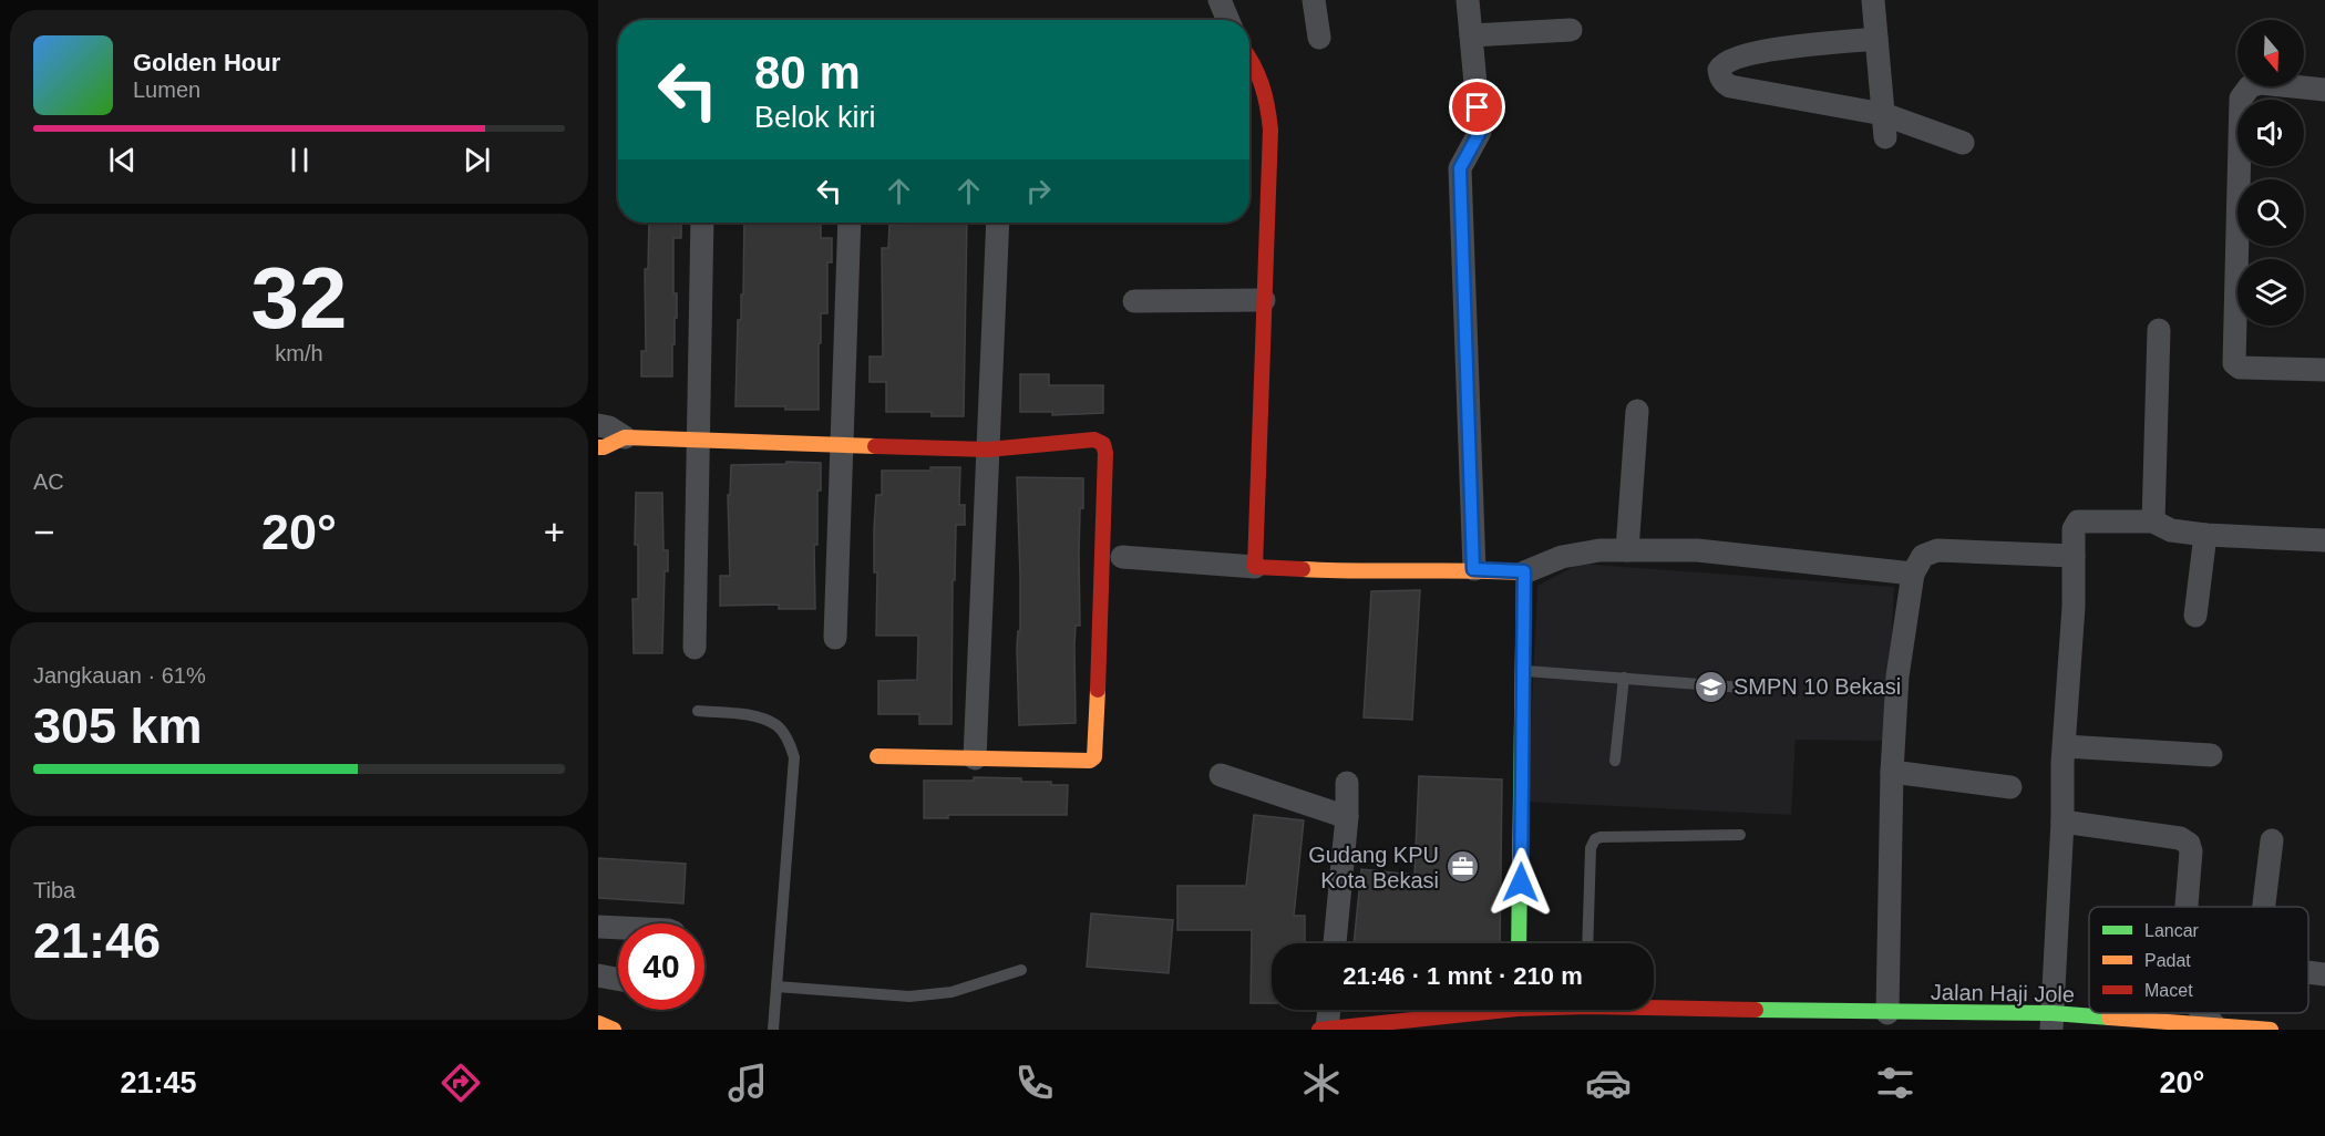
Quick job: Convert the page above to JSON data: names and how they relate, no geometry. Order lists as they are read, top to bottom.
{
  "streets": {
    "street": ["Jalan Haji Jole"]
  },
  "places": {
    "school or university": ["SMPN 10 Bekasi"],
    "office": ["Gudang KPU Kota Bekasi"]
  },
  "legend": ["Lancar", "Padat", "Macet"],
  "north": "bottom",
  "page": {
    "turn": ["80 m", "Belok kiri"],
    "song": ["Golden Hour", "Lumen"],
    "tile": [
      ["32", "km/h"],
      "AC",
      ["Jangkauan · 61%", "305 km"],
      ["Tiba", "21:46"]
    ],
    "heat": ["−", "20°", "+"],
    "limit": "40",
    "trip": "21:46 · 1 mnt · 210 m",
    "tabs": ["21:45", "20°"]
  }
}
